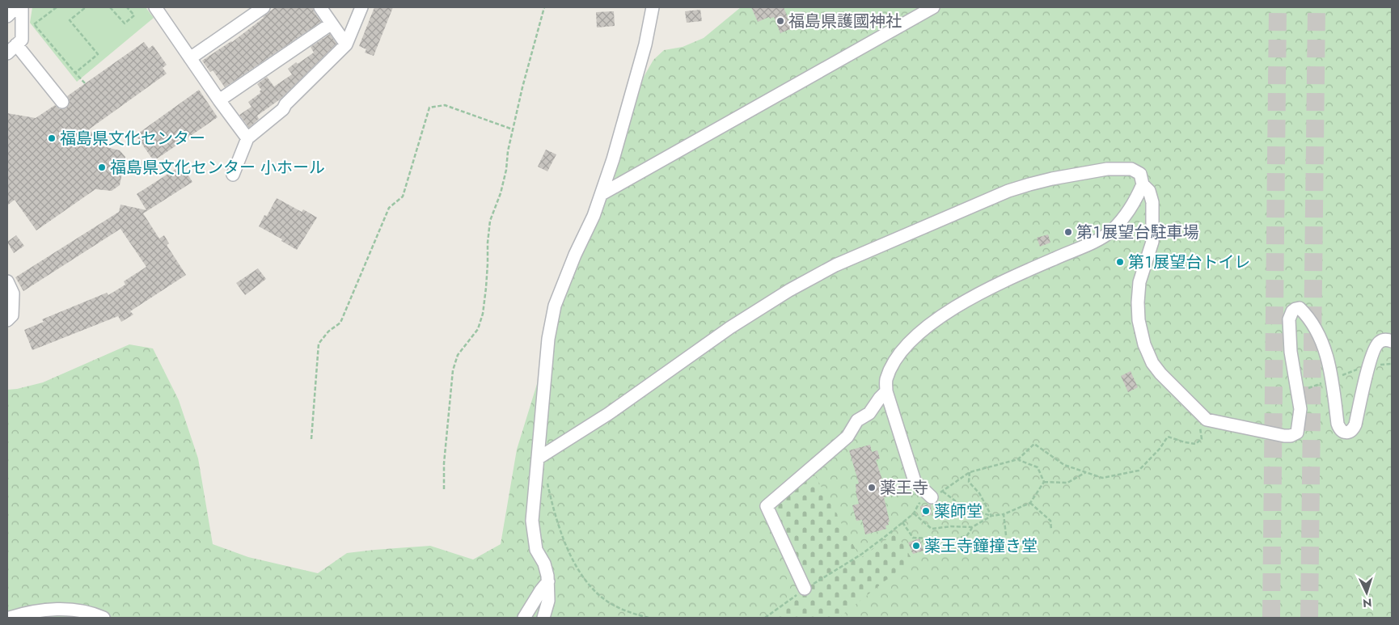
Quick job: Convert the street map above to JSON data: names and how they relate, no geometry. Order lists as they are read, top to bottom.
{
  "places": [
    "福島県護國神社",
    "福島県文化センター",
    "福島県文化センター 小ホール",
    "第１展望台駐車場",
    "第１展望台トイレ",
    "薬王寺",
    "薬師堂",
    "薬王寺鐘撞き堂"
  ],
  "north": "bottom"
}
